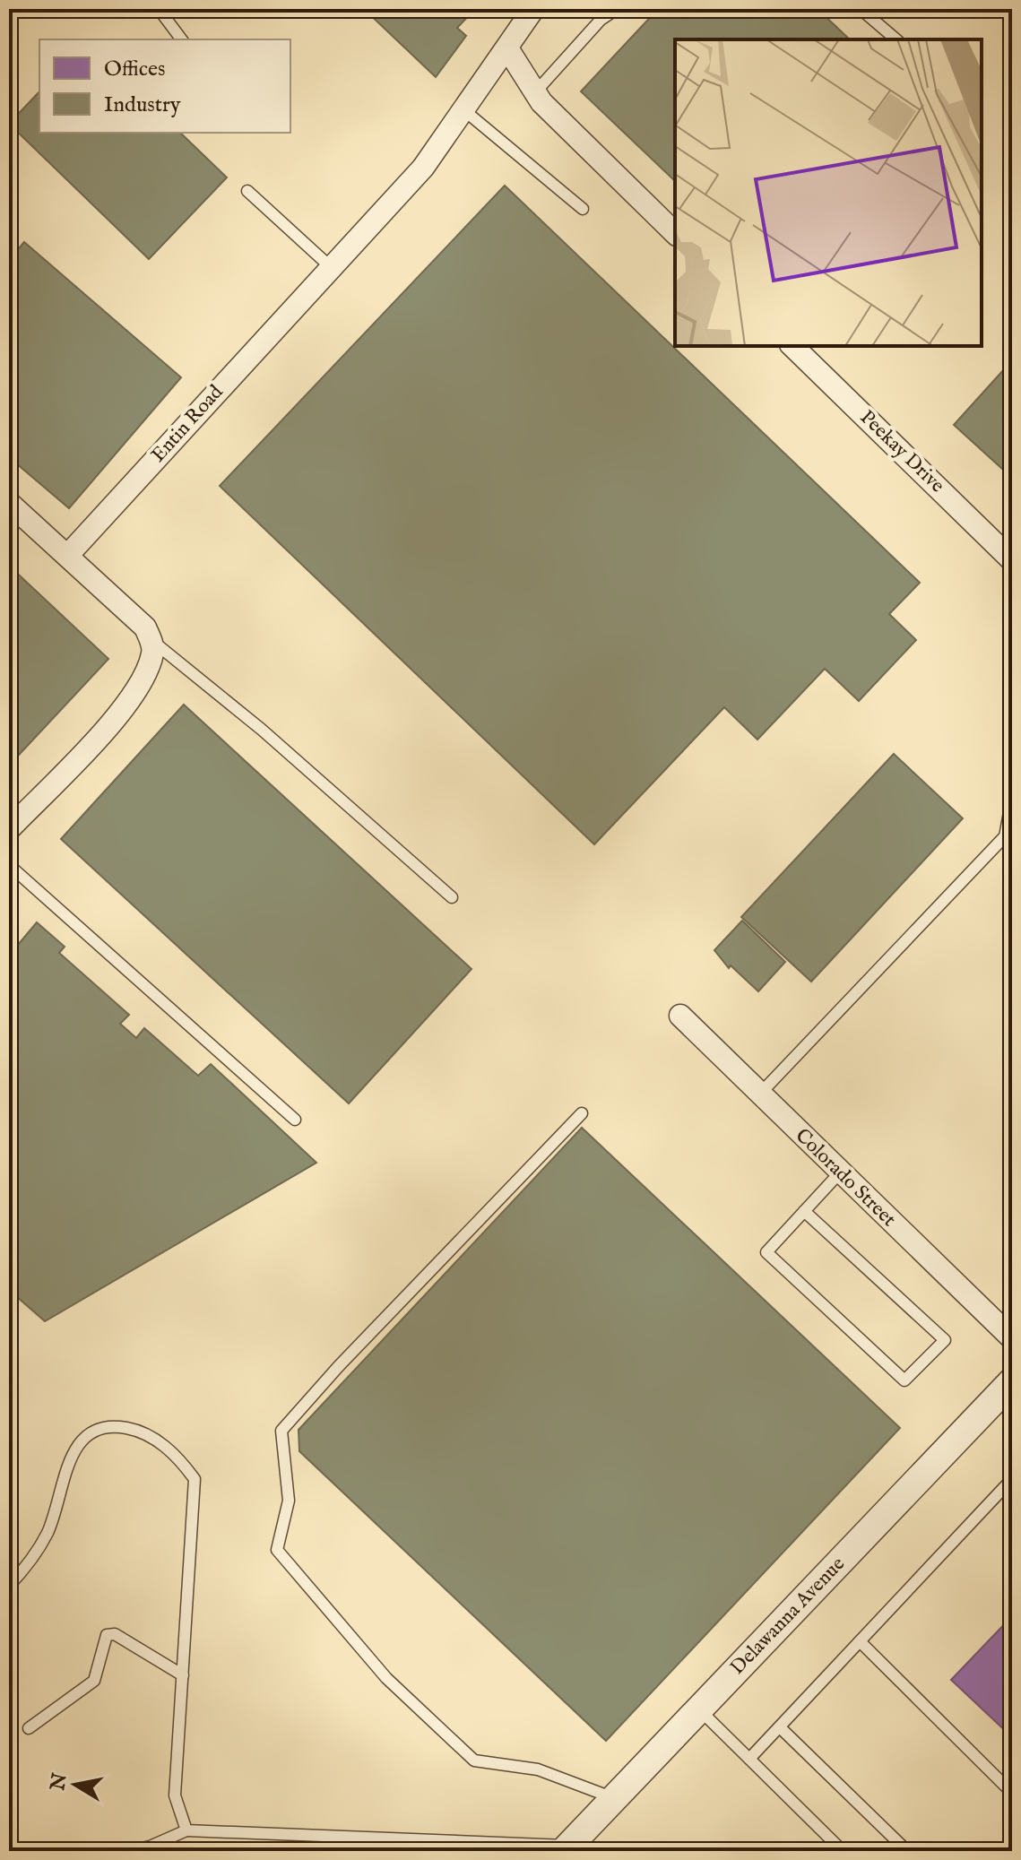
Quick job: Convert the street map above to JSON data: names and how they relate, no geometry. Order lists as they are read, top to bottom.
{
  "streets": {
    "street": [
      "Entin Road",
      "Peekay Drive",
      "Colorado Street",
      "Delawanna Avenue"
    ]
  },
  "legend": ["Offices", "Industry"],
  "north": "left"
}
